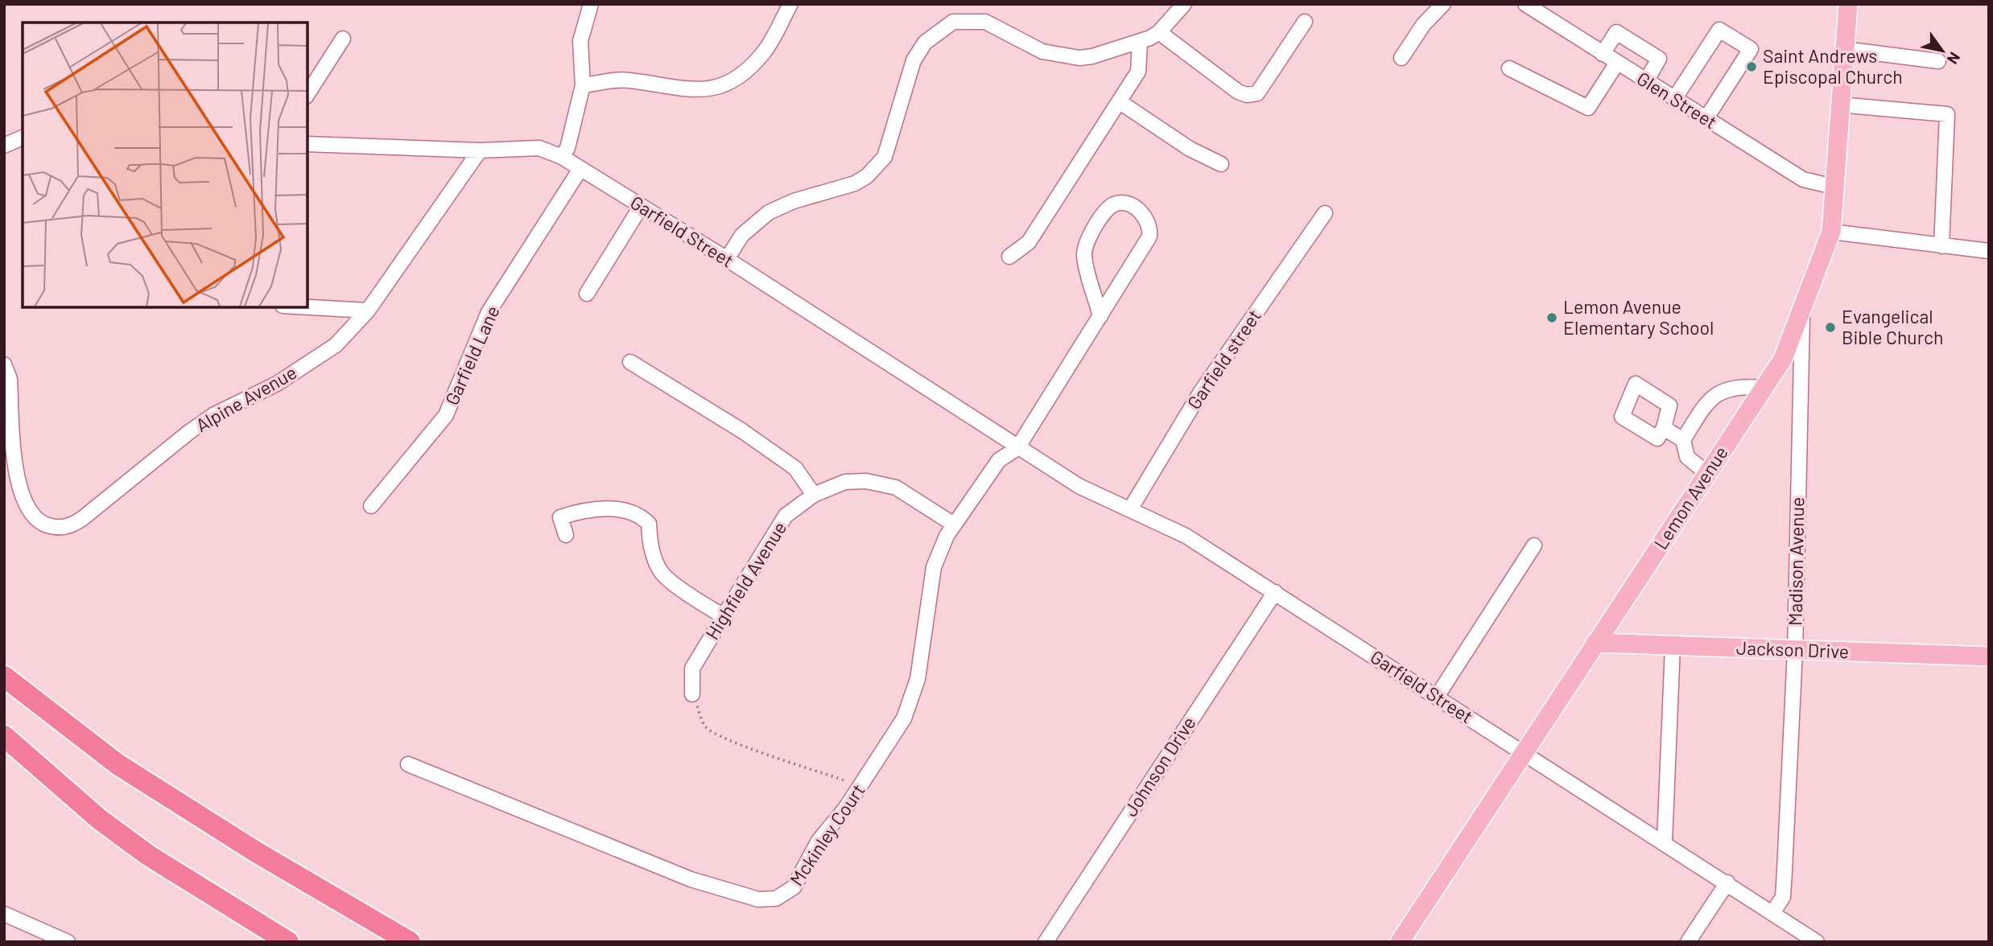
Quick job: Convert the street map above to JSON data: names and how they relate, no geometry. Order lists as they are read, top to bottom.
{
  "streets": {
    "main road": ["Lemon Avenue", "Jackson Drive"],
    "street": [
      "Glen Street",
      "Garfield Street",
      "Garfield Lane",
      "Garfield street",
      "Alpine Avenue",
      "Madison Avenue",
      "Highfield Avenue",
      "Johnson Drive",
      "Mckinley Court"
    ]
  },
  "crossings": [
    ["Glen Street", "Lemon Avenue"],
    ["Garfield Street", "Garfield Lane"],
    ["Garfield Street", "Garfield street"],
    ["Garfield Street", "Alpine Avenue"],
    ["Garfield Street", "Lemon Avenue"],
    ["Garfield Street", "Madison Avenue"],
    ["Garfield Street", "Johnson Drive"],
    ["Lemon Avenue", "Madison Avenue"],
    ["Lemon Avenue", "Jackson Drive"],
    ["Madison Avenue", "Jackson Drive"],
    ["Highfield Avenue", "Mckinley Court"]
  ],
  "places": ["Saint Andrews Episcopal Church", "Lemon Avenue Elementary School", "Evangelical Bible Church"],
  "north": "bottom right"
}
